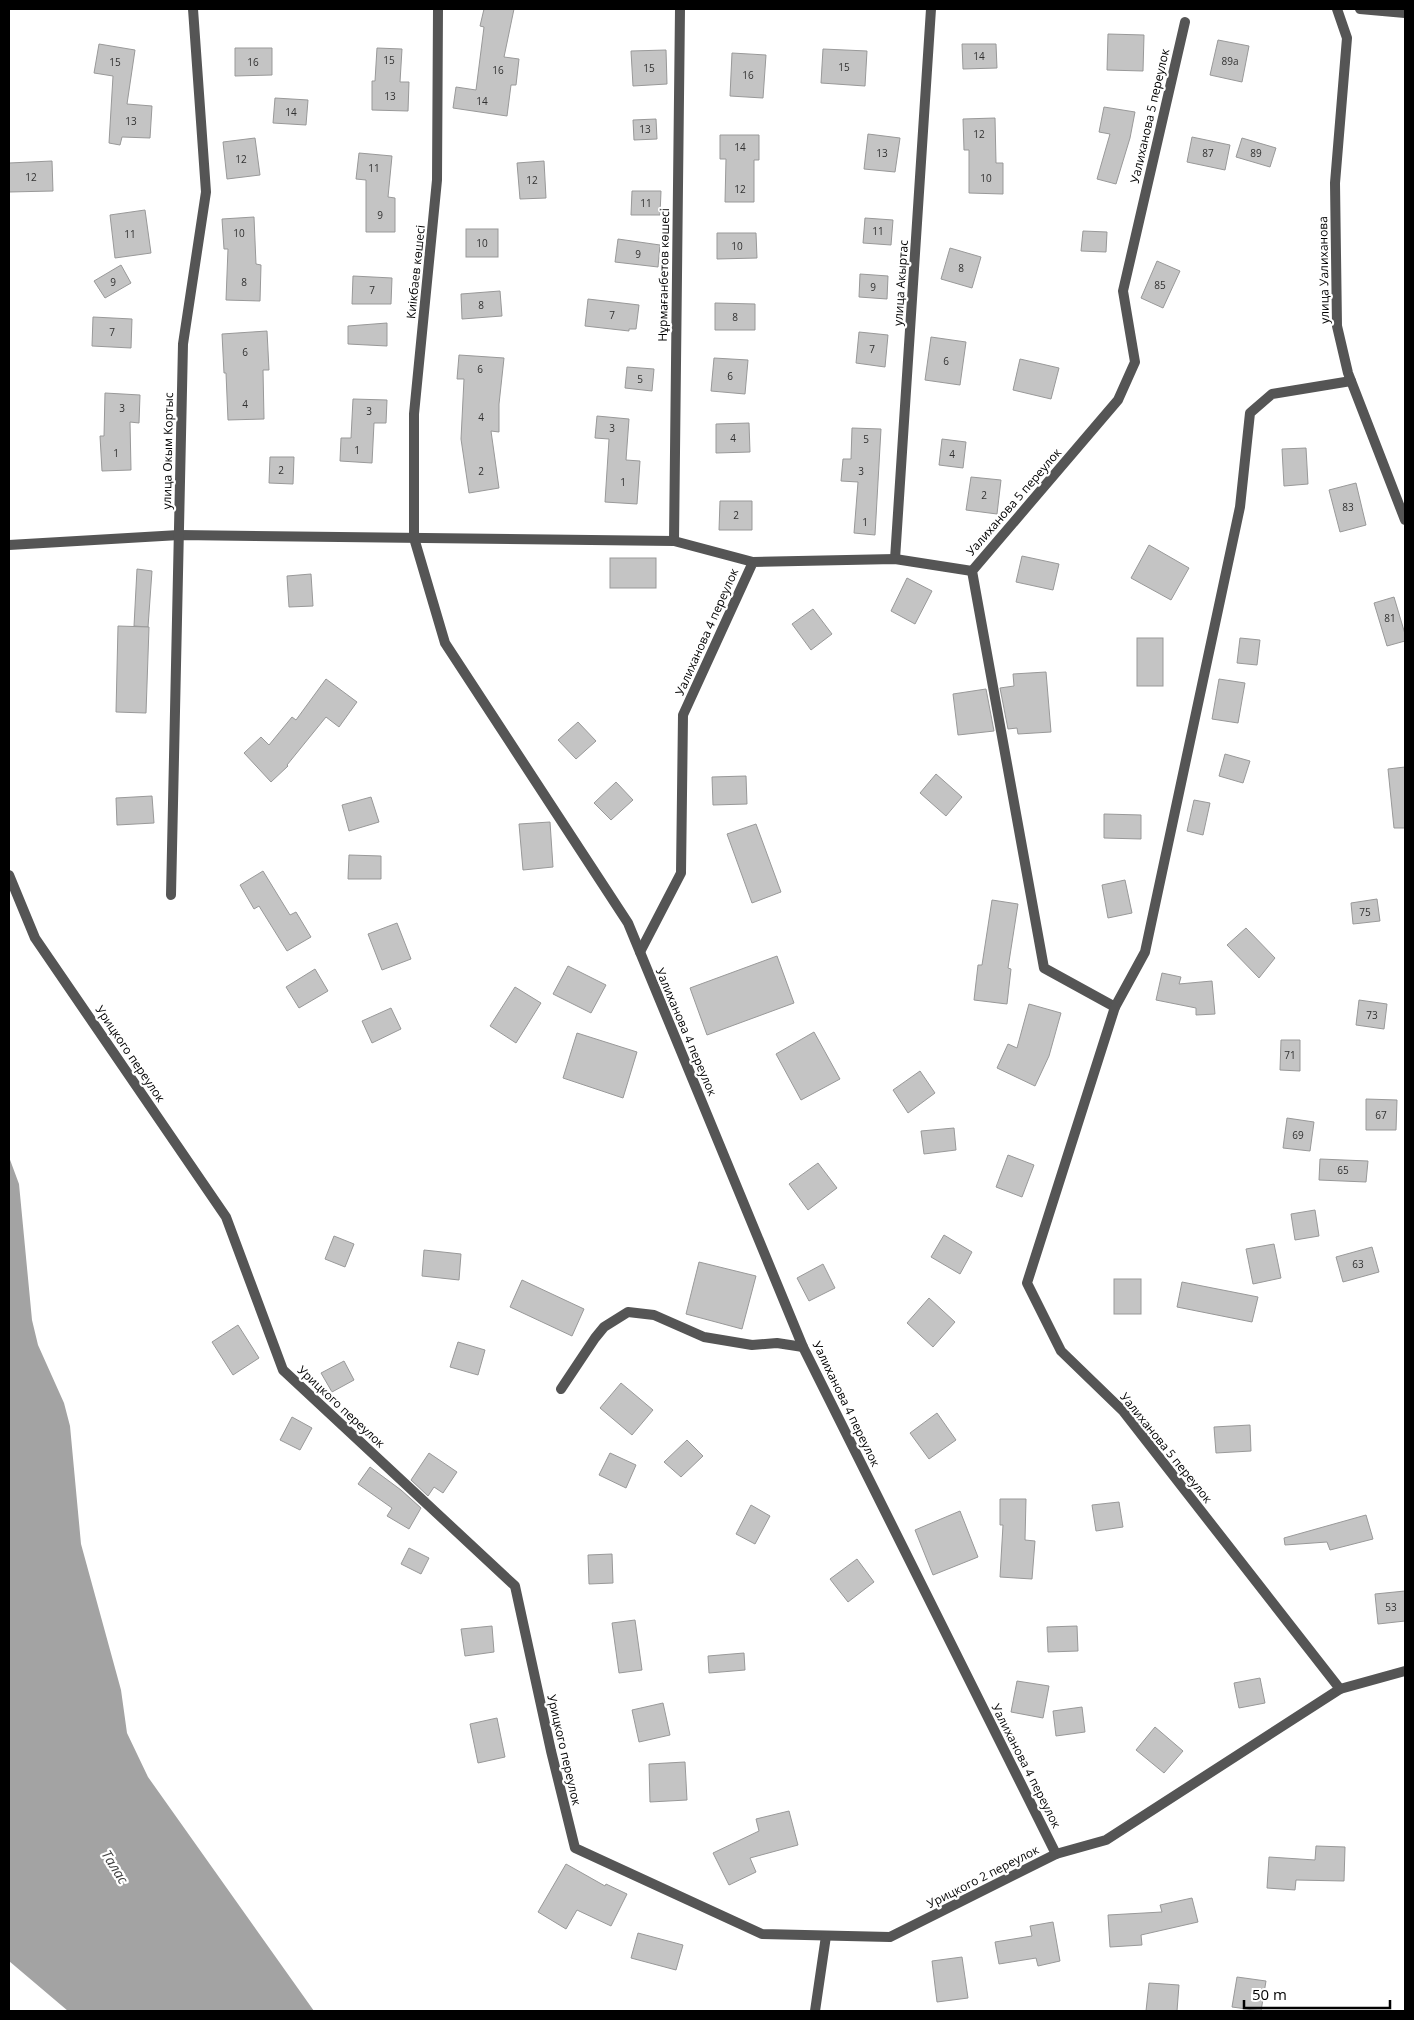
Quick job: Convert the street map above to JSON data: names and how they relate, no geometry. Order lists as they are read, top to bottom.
{
  "streets": {
    "street": [
      "Уалиханова 5 переулок",
      "улица Уалиханова",
      "Киікбаев көшесі",
      "Нұрмағанбетов көшесі",
      "улица Акыртас",
      "улица Окым Кортыс",
      "Уалиханова 4 переулок",
      "Урицкого переулок",
      "Урицкого 2 переулок"
    ]
  },
  "crossings": [
    ["Уалиханова 5 переулок", "улица Уалиханова"],
    ["Уалиханова 5 переулок", "Уалиханова 4 переулок"],
    ["Уалиханова 5 переулок", "Урицкого 2 переулок"],
    ["Киікбаев көшесі", "Уалиханова 4 переулок"],
    ["улица Акыртас", "Уалиханова 4 переулок"],
    ["Уалиханова 4 переулок", "Урицкого 2 переулок"],
    ["Урицкого переулок", "Урицкого 2 переулок"]
  ],
  "water": ["Талас"],
  "house_numbers": [
    "14",
    "15",
    "89а",
    "15",
    "16",
    "15",
    "15",
    "16",
    "16",
    "13",
    "14",
    "14",
    "13",
    "13",
    "12",
    "14",
    "13",
    "87",
    "89",
    "12",
    "11",
    "12",
    "10",
    "12",
    "12",
    "11",
    "9",
    "11",
    "10",
    "11",
    "10",
    "10",
    "9",
    "8",
    "9",
    "8",
    "85",
    "9",
    "7",
    "8",
    "7",
    "8",
    "7",
    "7",
    "6",
    "6",
    "6",
    "6",
    "5",
    "4",
    "3",
    "3",
    "4",
    "3",
    "4",
    "5",
    "1",
    "1",
    "4",
    "2",
    "2",
    "3",
    "1",
    "2",
    "83",
    "2",
    "1",
    "81",
    "75",
    "73",
    "71",
    "67",
    "69",
    "65",
    "63",
    "53"
  ],
  "scale_bar": "50 m"
}
